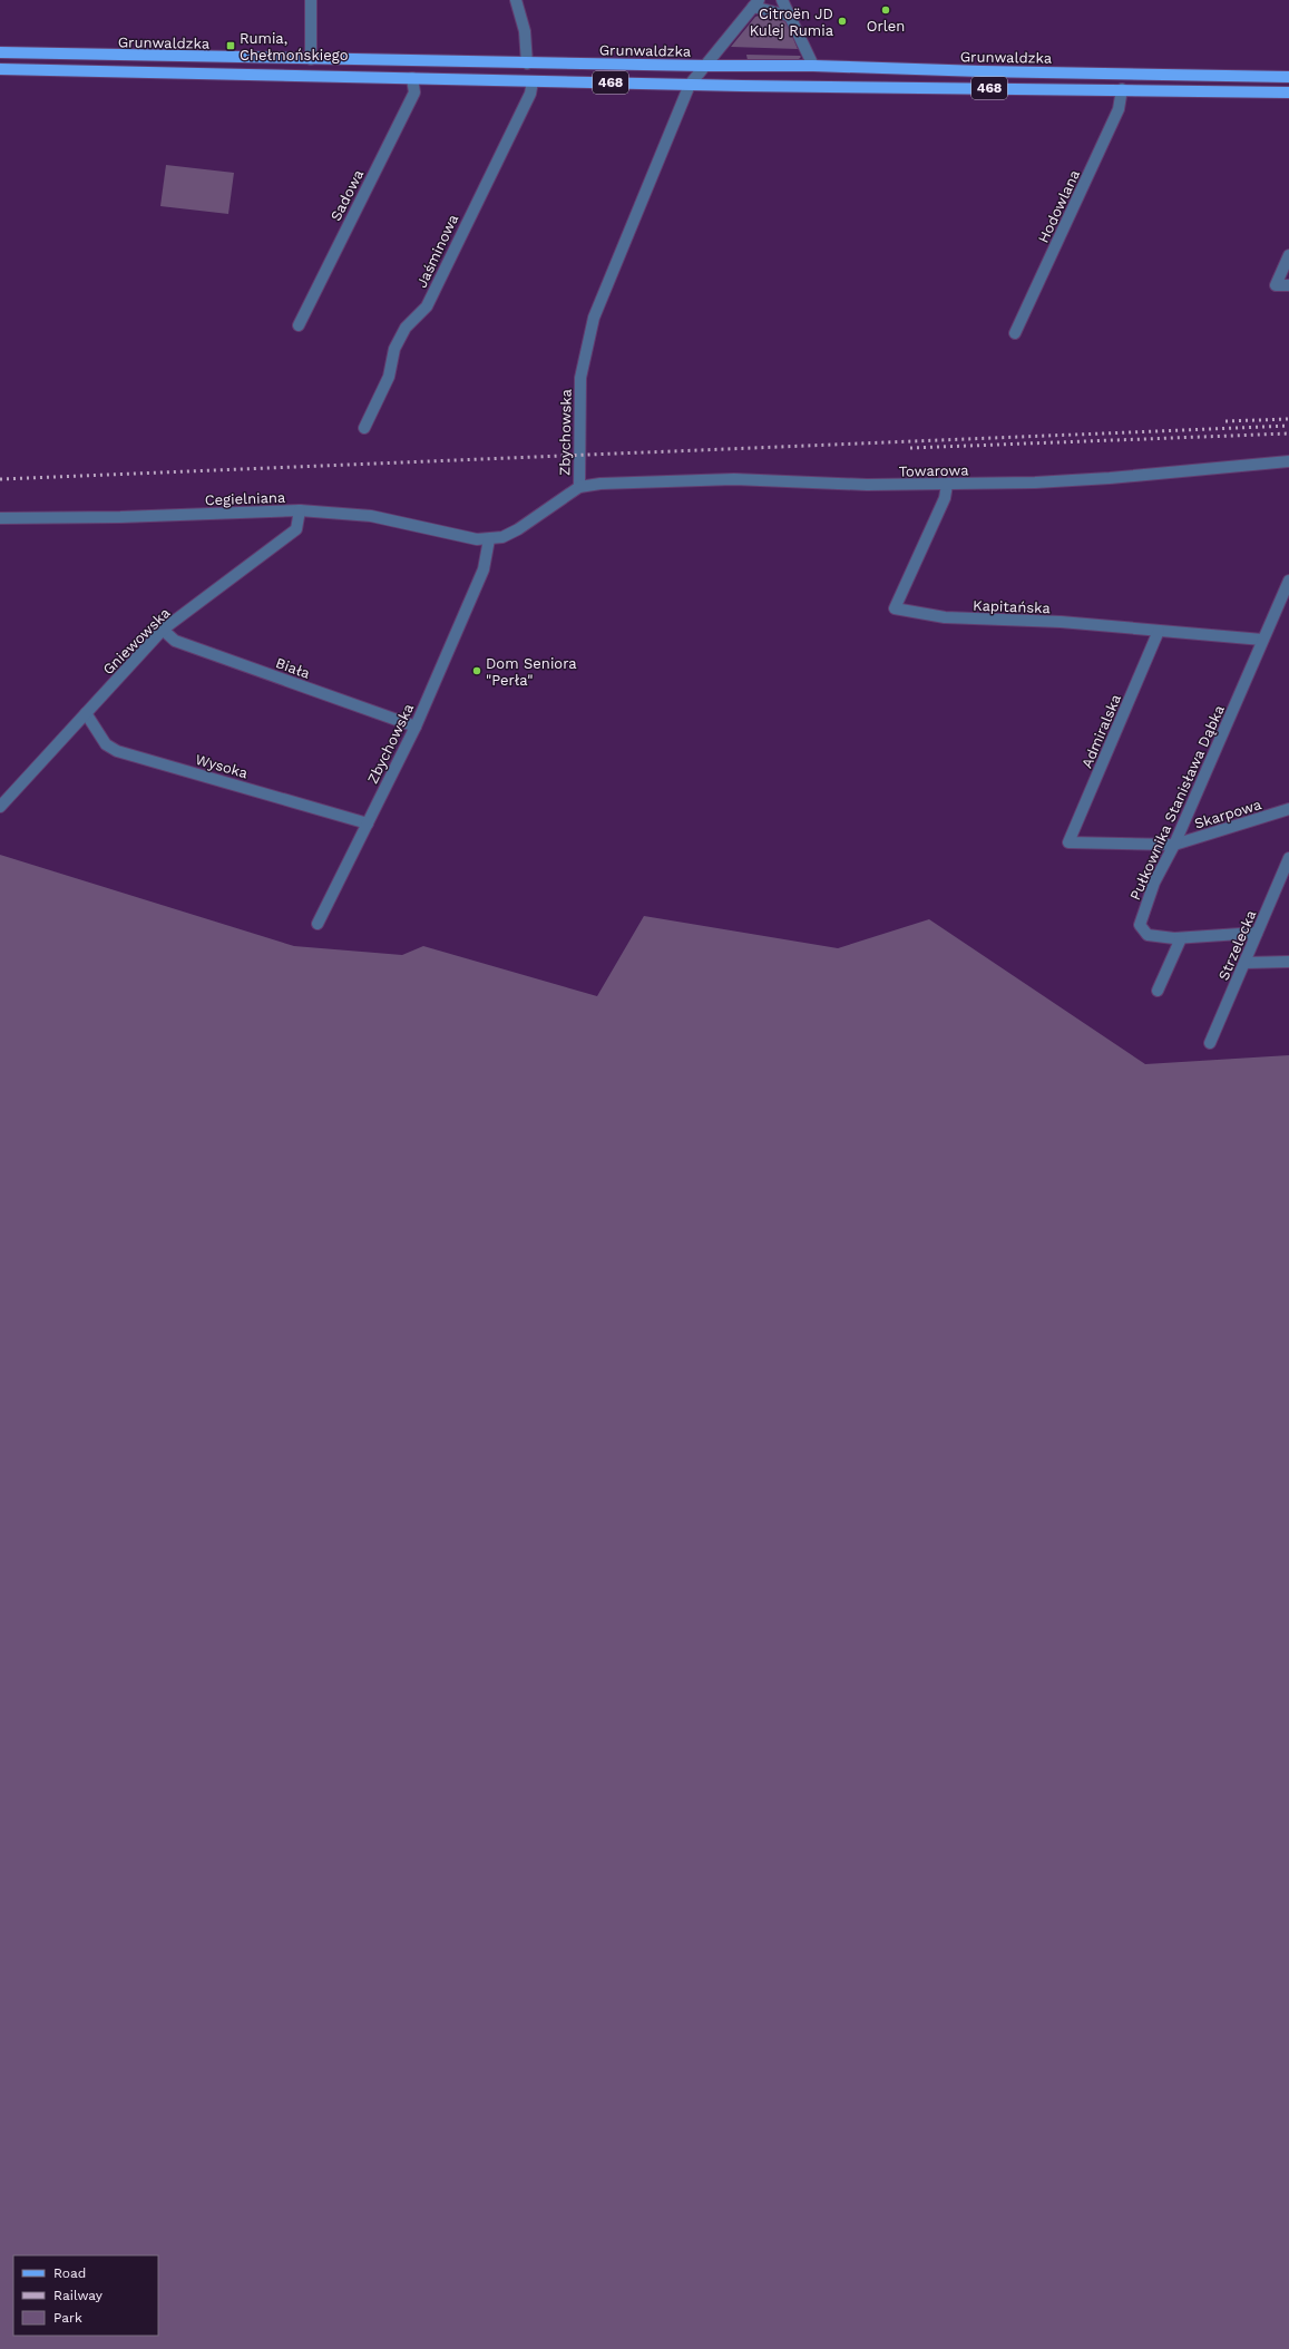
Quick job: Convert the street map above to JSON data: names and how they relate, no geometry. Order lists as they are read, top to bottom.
{
  "streets": {
    "main road": ["Grunwaldzka", "468"],
    "street": [
      "Sadowa",
      "Hodowlana",
      "Jaśminowa",
      "Zbychowska",
      "Towarowa",
      "Cegielniana",
      "Kapitańska",
      "Gniewowska",
      "Biała",
      "Admiralska",
      "Wysoka",
      "Pułkownika Stanisława Dąbka",
      "Skarpowa",
      "Strzelecka"
    ]
  },
  "crossings": [
    ["Grunwaldzka", "Sadowa"],
    ["Grunwaldzka", "Hodowlana"],
    ["Grunwaldzka", "Jaśminowa"],
    ["Grunwaldzka", "Zbychowska"],
    ["Zbychowska", "Towarowa"],
    ["Zbychowska", "Cegielniana"],
    ["Zbychowska", "Biała"],
    ["Zbychowska", "Wysoka"],
    ["Towarowa", "Kapitańska"],
    ["Cegielniana", "Gniewowska"],
    ["Kapitańska", "Admiralska"],
    ["Kapitańska", "Pułkownika Stanisława Dąbka"],
    ["Gniewowska", "Biała"],
    ["Gniewowska", "Wysoka"],
    ["Admiralska", "Skarpowa"],
    ["Pułkownika Stanisława Dąbka", "Skarpowa"],
    ["Pułkownika Stanisława Dąbka", "Strzelecka"]
  ],
  "places": {
    "other": ["Orlen", "Citroën JD Kulej Rumia", "Dom Seniora \"Perła\""],
    "transit": ["Rumia, Chełmońskiego"]
  },
  "legend": ["Road", "Railway", "Park"]
}
